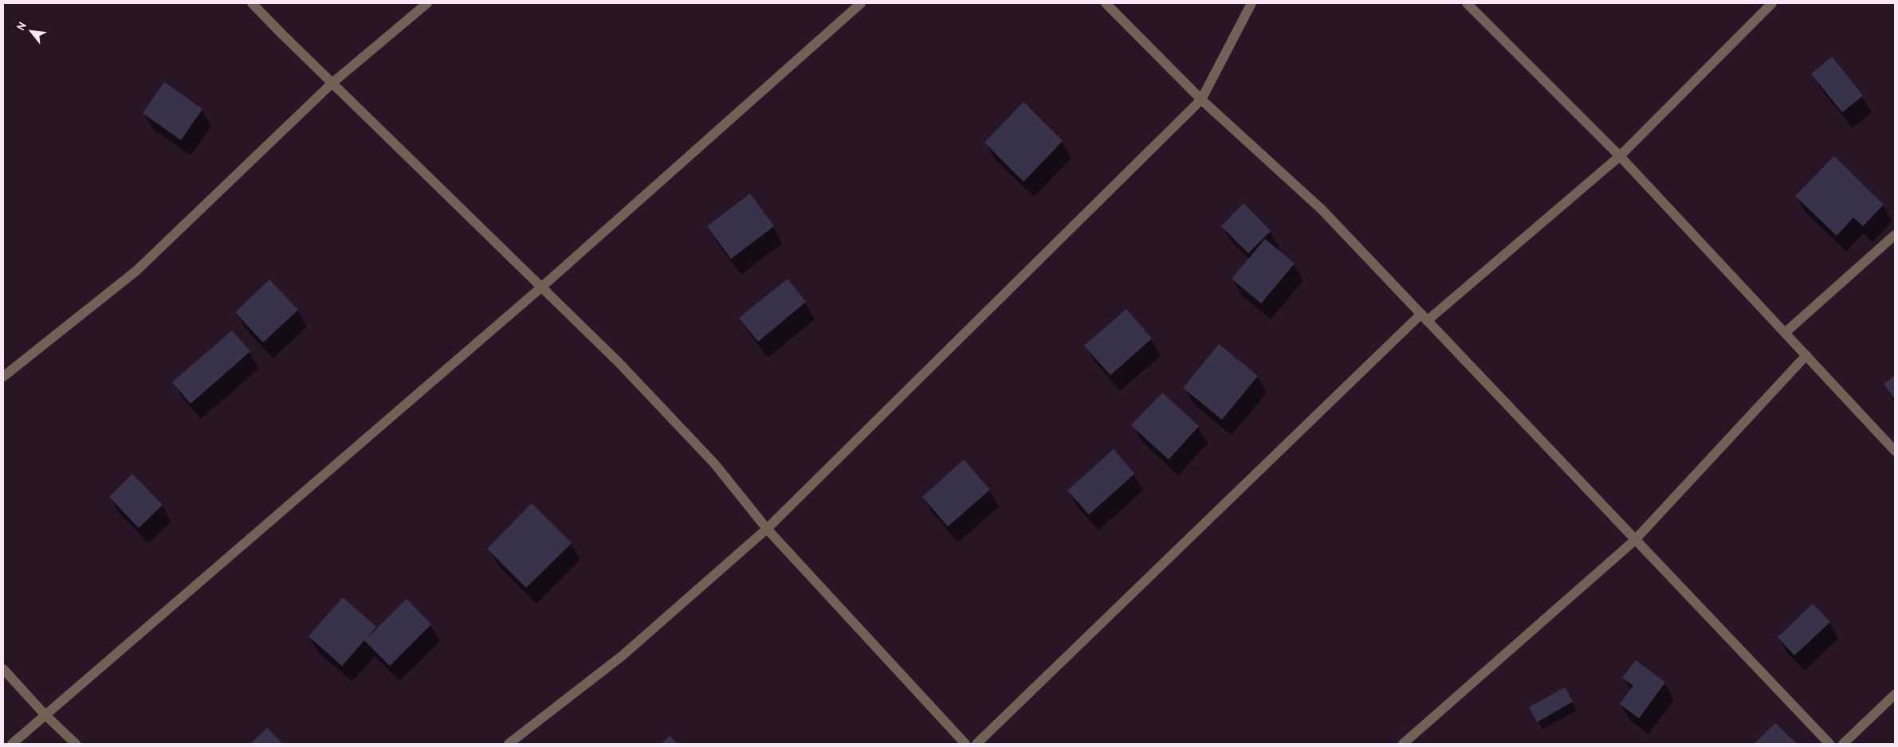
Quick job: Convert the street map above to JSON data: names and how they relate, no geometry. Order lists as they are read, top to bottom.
{
  "north": "top left"
}
